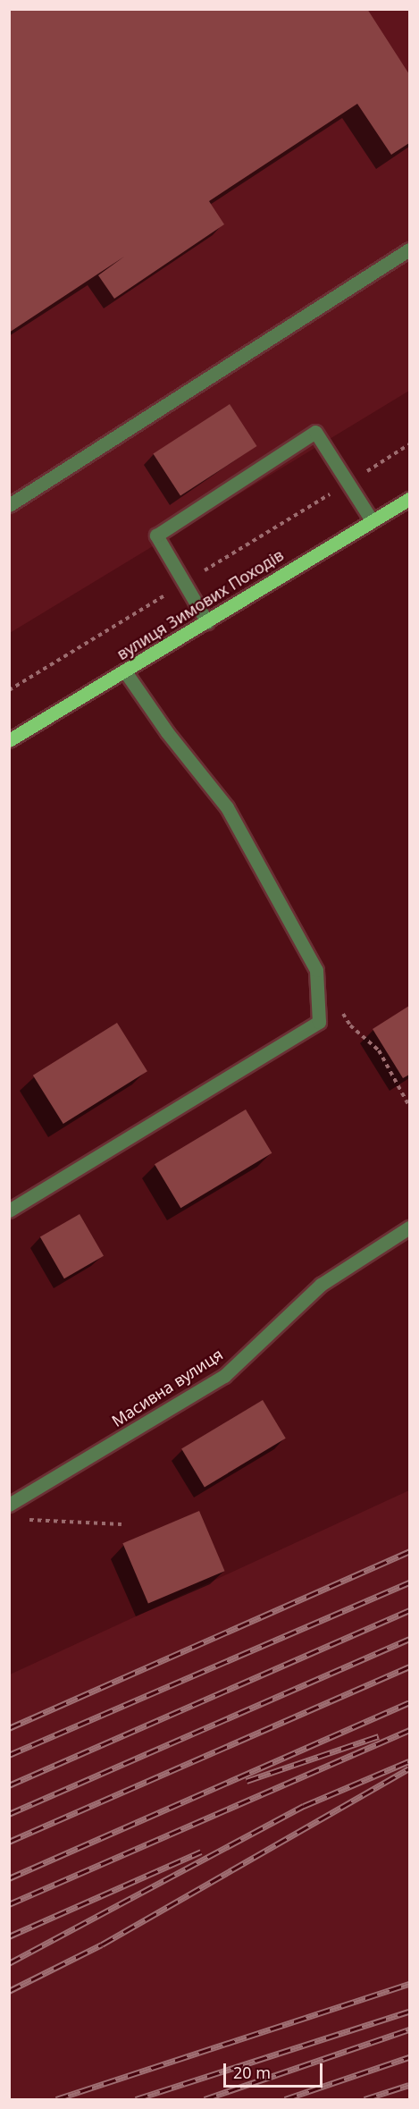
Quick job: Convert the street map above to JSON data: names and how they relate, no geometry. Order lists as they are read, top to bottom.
{
  "streets": {
    "main road": ["вулиця Зимових Походів"],
    "street": ["Масивна вулиця"]
  },
  "scale_bar": "20 m"
}
